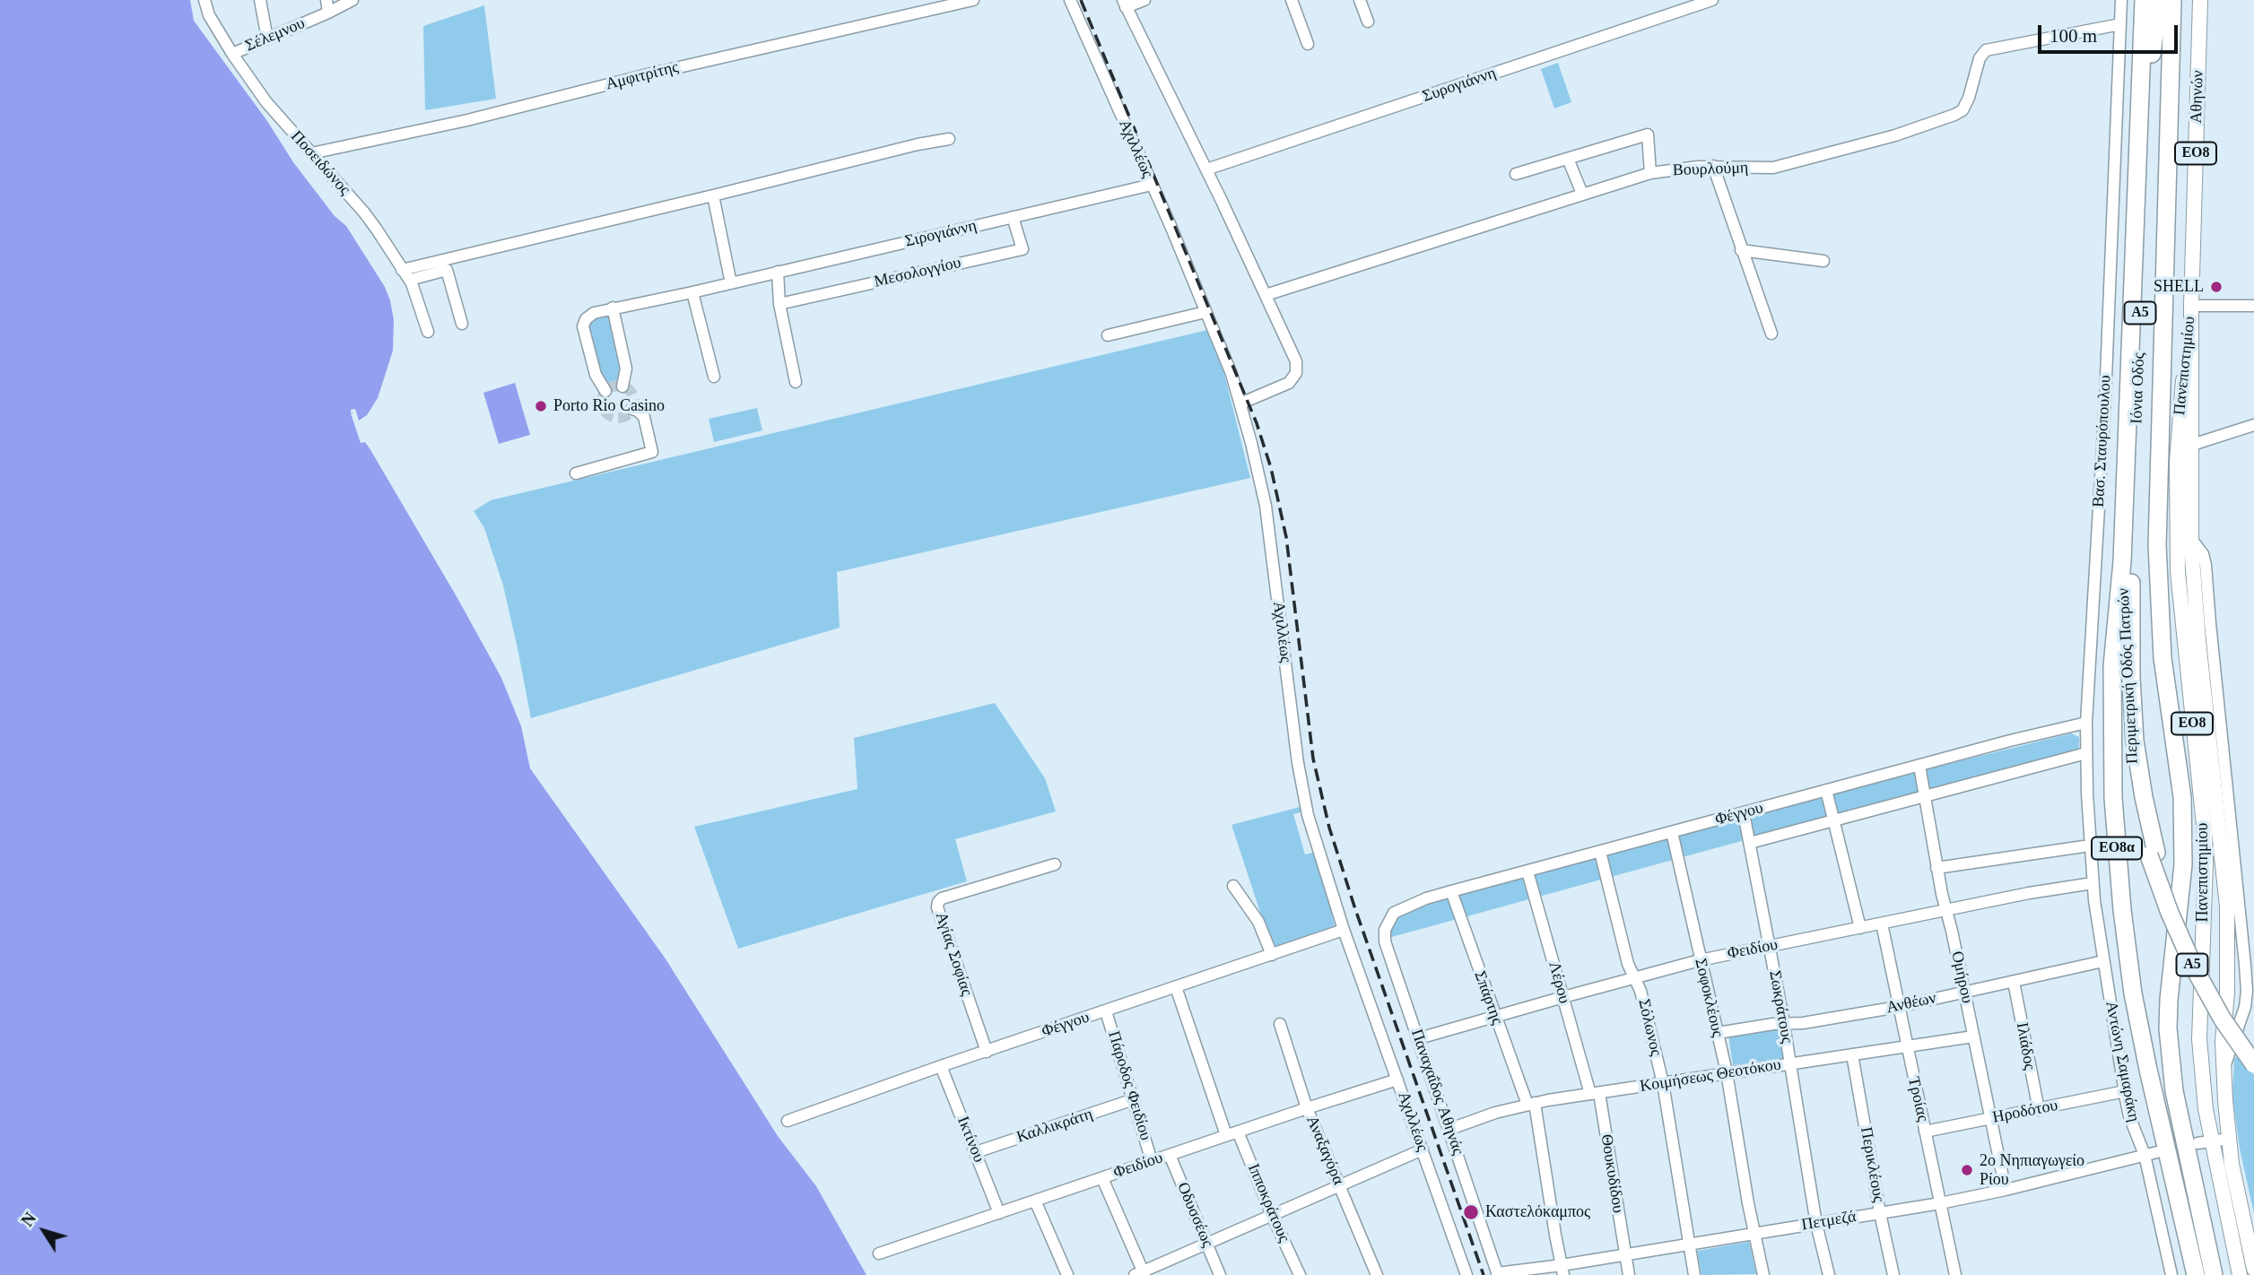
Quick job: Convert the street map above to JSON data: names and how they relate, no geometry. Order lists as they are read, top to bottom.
{
  "streets": {
    "highway": [
      "Α5",
      "Ιόνια Οδός",
      "Περιμετρική Οδός Πατρών",
      "ΕΟ8α"
    ],
    "main road": ["Αθηνών", "ΕΟ8", "Πανεπιστημίου"],
    "street": [
      "Σέλεμνου",
      "Αμφιτρίτης",
      "Συρογιάννη",
      "Αχιλλέως",
      "Ποσειδώνος",
      "Βουρλούμη",
      "Σιρογιάννη",
      "Μεσολογγίου",
      "Βασ. Σταυρόπουλου",
      "Φέγγου",
      "Φειδίου",
      "Αγίας Σοφίας",
      "Ομήρου",
      "Λέρου",
      "Σπάρτης",
      "Σοφοκλέους",
      "Ανθέων",
      "Σωκράτους",
      "Σόλωνος",
      "Ιλιάδος",
      "Αντώνη Σαμαράκη",
      "Κοιμήσεως Θεοτόκου",
      "Πάροδος Φειδίου",
      "Παναχαΐδος Αθηνάς",
      "Τροίας",
      "Ηροδότου",
      "Καλλικράτη",
      "Ικτίνου",
      "Αναξαγόρα",
      "Περικλέους",
      "Θουκυδίδου",
      "Ιπποκράτους",
      "Οδυσσέως",
      "Πετμεζά"
    ]
  },
  "crossings": [
    ["Σέλεμνου", "Ποσειδώνος"],
    ["Αμφιτρίτης", "Ποσειδώνος"],
    ["Αθηνών", "Πανεπιστημίου"],
    ["Αχιλλέως", "Σιρογιάννη"],
    ["Αχιλλέως", "Φέγγου"],
    ["Αχιλλέως", "Φειδίου"],
    ["Βουρλούμη", "Βασ. Σταυρόπουλου"],
    ["Σιρογιάννη", "Μεσολογγίου"],
    ["Πανεπιστημίου", "Ιόνια Οδός"],
    ["Ιόνια Οδός", "Περιμετρική Οδός Πατρών"],
    ["Ιόνια Οδός", "ΕΟ8α"],
    ["Βασ. Σταυρόπουλου", "Φέγγου"],
    ["Βασ. Σταυρόπουλου", "Φειδίου"],
    ["Βασ. Σταυρόπουλου", "Αντώνη Σαμαράκη"],
    ["Περιμετρική Οδός Πατρών", "ΕΟ8α"],
    ["Φέγγου", "Αγίας Σοφίας"],
    ["Φέγγου", "Ομήρου"],
    ["Φέγγου", "Λέρου"],
    ["Φέγγου", "Σπάρτης"],
    ["Φέγγου", "Σοφοκλέους"],
    ["Φέγγου", "Σωκράτους"],
    ["Φέγγου", "Σόλωνος"],
    ["Φέγγου", "Πάροδος Φειδίου"],
    ["Φέγγου", "Παναχαΐδος Αθηνάς"],
    ["Φέγγου", "Ικτίνου"],
    ["Φέγγου", "Ιπποκράτους"],
    ["ΕΟ8α", "Πετμεζά"],
    ["Φειδίου", "Ομήρου"],
    ["Φειδίου", "Λέρου"],
    ["Φειδίου", "Σπάρτης"],
    ["Φειδίου", "Σοφοκλέους"],
    ["Φειδίου", "Σωκράτους"],
    ["Φειδίου", "Σόλωνος"],
    ["Φειδίου", "Αντώνη Σαμαράκη"],
    ["Φειδίου", "Πάροδος Φειδίου"],
    ["Φειδίου", "Παναχαΐδος Αθηνάς"],
    ["Φειδίου", "Τροίας"],
    ["Φειδίου", "Ικτίνου"],
    ["Φειδίου", "Αναξαγόρα"],
    ["Φειδίου", "Ιπποκράτους"],
    ["Φειδίου", "Οδυσσέως"],
    ["Ομήρου", "Ανθέων"],
    ["Ομήρου", "Κοιμήσεως Θεοτόκου"],
    ["Ομήρου", "Ηροδότου"],
    ["Ομήρου", "Πετμεζά"],
    ["Λέρου", "Κοιμήσεως Θεοτόκου"],
    ["Λέρου", "Θουκυδίδου"],
    ["Σπάρτης", "Κοιμήσεως Θεοτόκου"],
    ["Σπάρτης", "Πετμεζά"],
    ["Σοφοκλέους", "Ανθέων"],
    ["Σοφοκλέους", "Κοιμήσεως Θεοτόκου"],
    ["Σοφοκλέους", "Πετμεζά"],
    ["Ανθέων", "Σωκράτους"],
    ["Ανθέων", "Ιλιάδος"],
    ["Ανθέων", "Αντώνη Σαμαράκη"],
    ["Ανθέων", "Τροίας"],
    ["Σωκράτους", "Κοιμήσεως Θεοτόκου"],
    ["Σωκράτους", "Πετμεζά"],
    ["Σόλωνος", "Κοιμήσεως Θεοτόκου"],
    ["Σόλωνος", "Πετμεζά"],
    ["Ιλιάδος", "Ηροδότου"],
    ["Αντώνη Σαμαράκη", "Ηροδότου"],
    ["Αντώνη Σαμαράκη", "Πετμεζά"],
    ["Κοιμήσεως Θεοτόκου", "Παναχαΐδος Αθηνάς"],
    ["Κοιμήσεως Θεοτόκου", "Τροίας"],
    ["Κοιμήσεως Θεοτόκου", "Περικλέους"],
    ["Κοιμήσεως Θεοτόκου", "Θουκυδίδου"],
    ["Πάροδος Φειδίου", "Καλλικράτη"],
    ["Παναχαΐδος Αθηνάς", "Πετμεζά"],
    ["Τροίας", "Ηροδότου"],
    ["Τροίας", "Πετμεζά"],
    ["Καλλικράτη", "Ικτίνου"],
    ["Περικλέους", "Πετμεζά"],
    ["Θουκυδίδου", "Πετμεζά"]
  ],
  "places": [
    "SHELL",
    "Porto Rio Casino",
    "2ο Νηπιαγωγείο Ρίου",
    "Καστελόκαμπος"
  ],
  "scale_bar": "100 m",
  "north": "top left"
}
